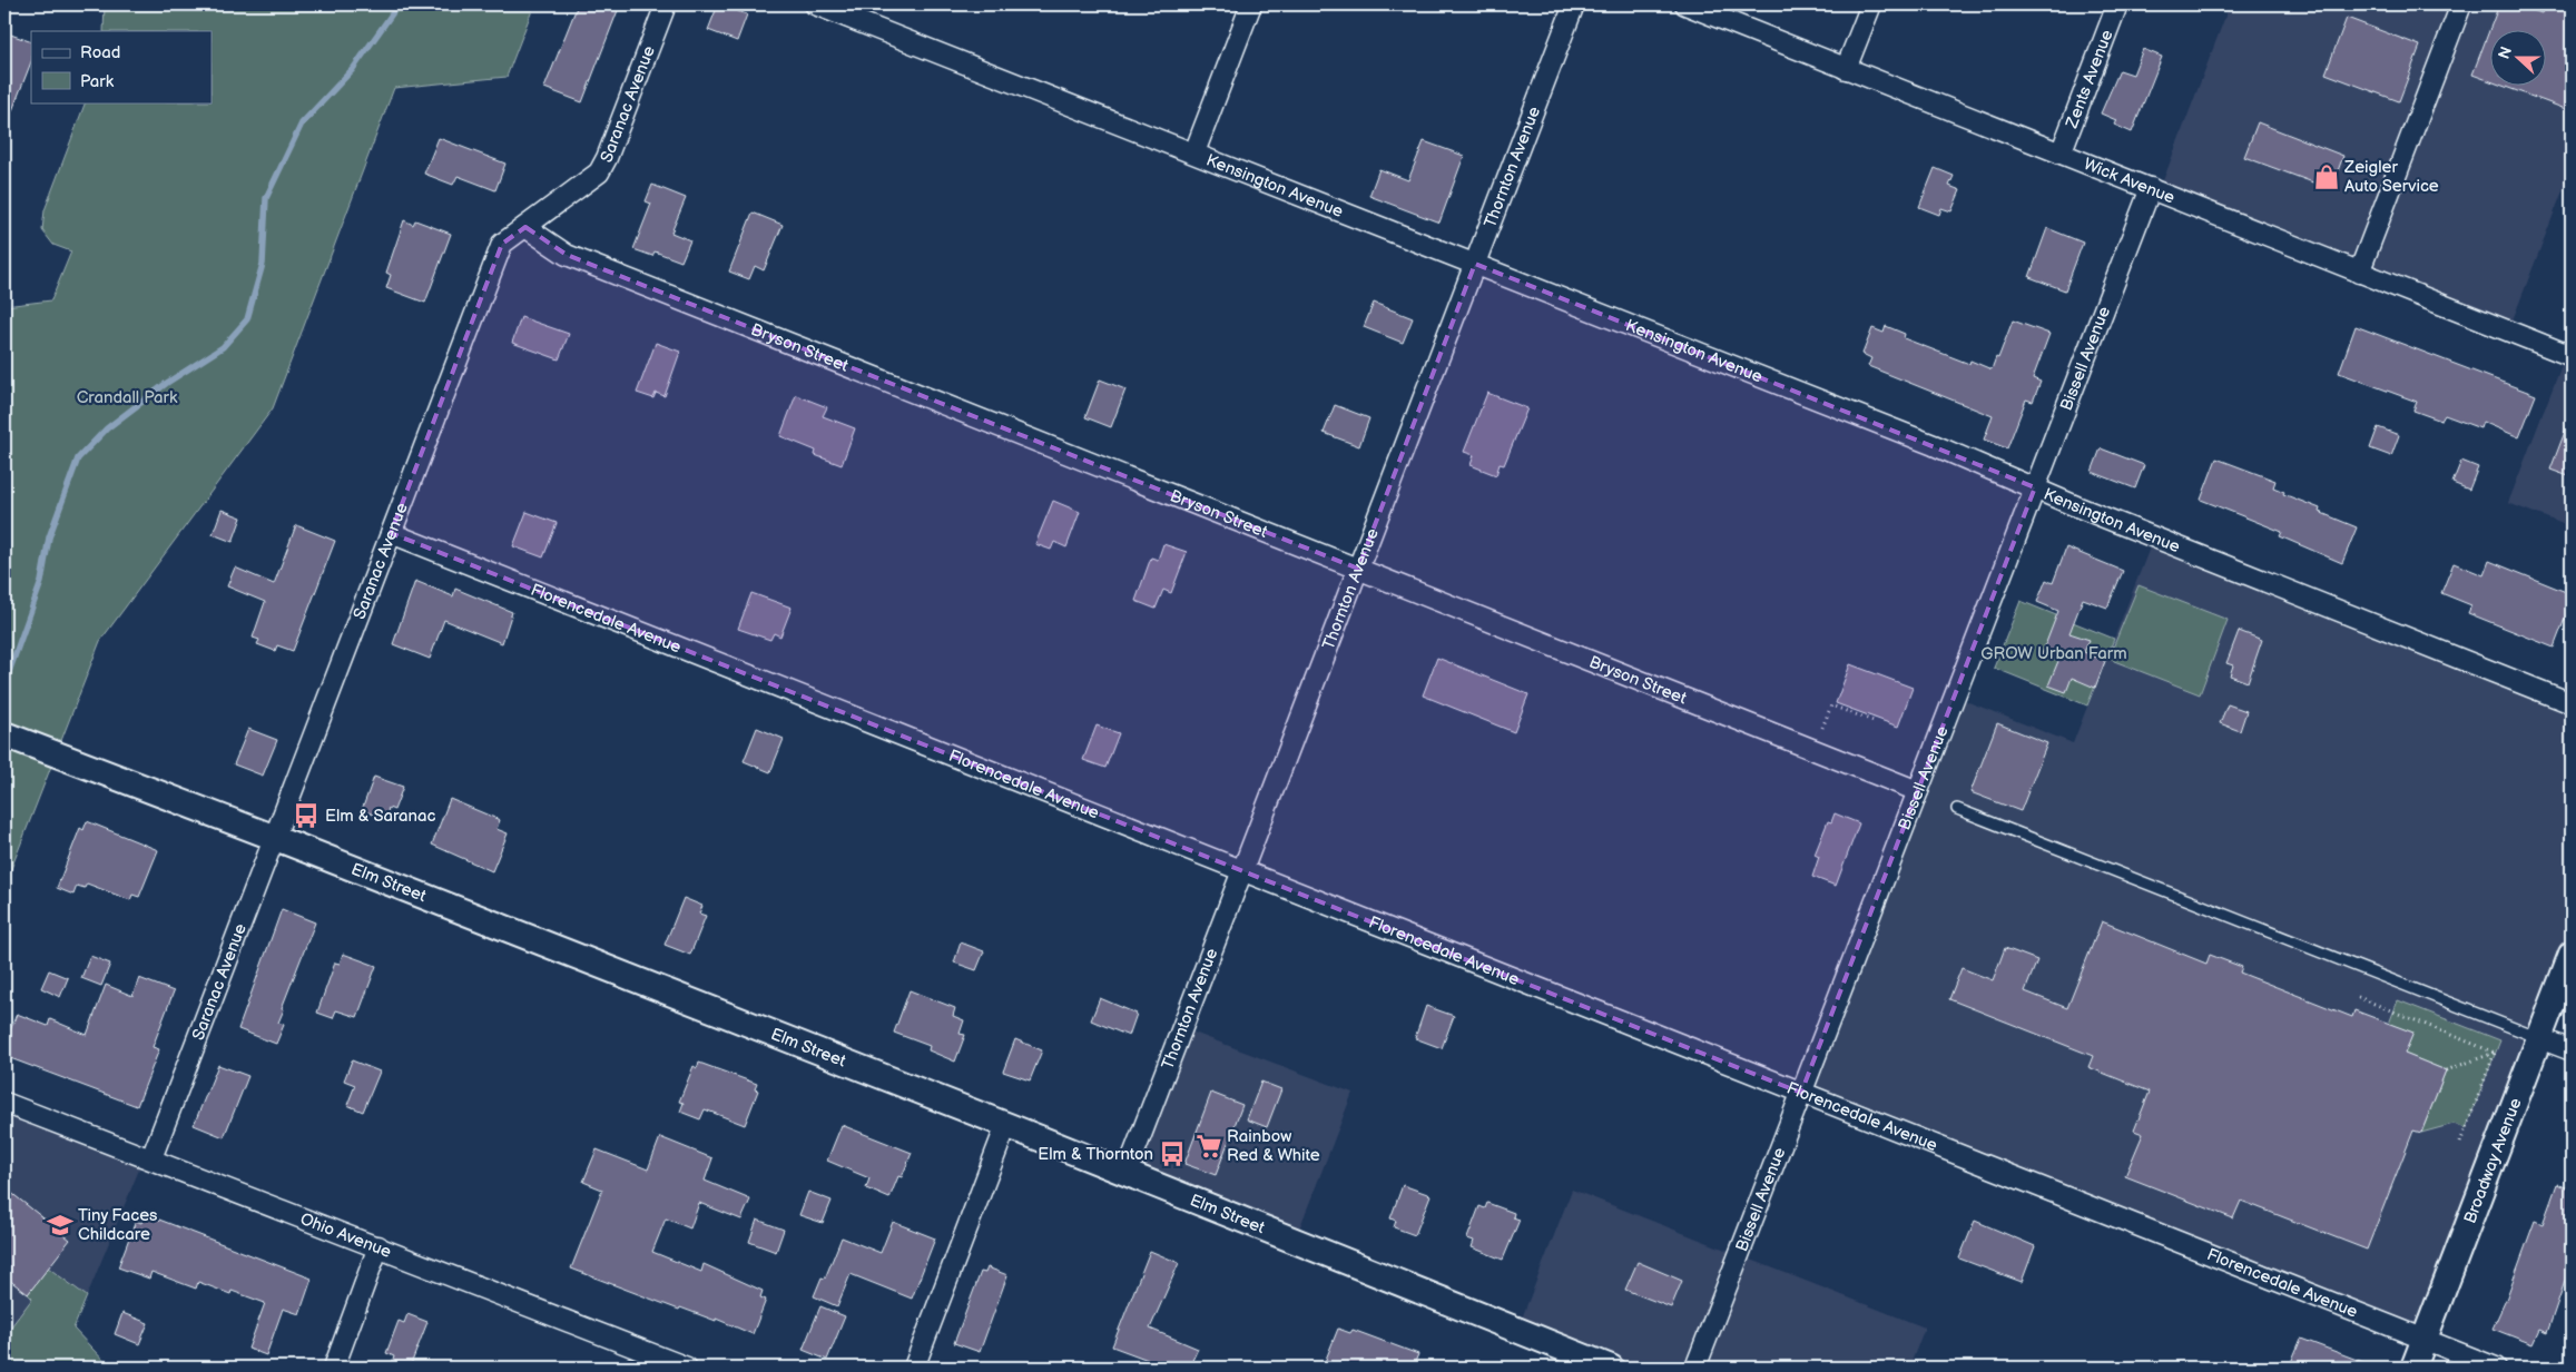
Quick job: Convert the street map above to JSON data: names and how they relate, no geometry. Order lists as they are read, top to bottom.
{
  "streets": {
    "street": [
      "Zents Avenue",
      "Saranac Avenue",
      "Thornton Avenue",
      "Wick Avenue",
      "Kensington Avenue",
      "Bryson Street",
      "Bissell Avenue",
      "Florencedale Avenue",
      "Elm Street",
      "Broadway Avenue",
      "Ohio Avenue"
    ]
  },
  "crossings": [
    ["Zents Avenue", "Wick Avenue"],
    ["Saranac Avenue", "Bryson Street"],
    ["Saranac Avenue", "Florencedale Avenue"],
    ["Saranac Avenue", "Elm Street"],
    ["Saranac Avenue", "Ohio Avenue"],
    ["Thornton Avenue", "Kensington Avenue"],
    ["Thornton Avenue", "Bryson Street"],
    ["Thornton Avenue", "Florencedale Avenue"],
    ["Thornton Avenue", "Elm Street"],
    ["Wick Avenue", "Bissell Avenue"],
    ["Kensington Avenue", "Bissell Avenue"],
    ["Bryson Street", "Bissell Avenue"],
    ["Bissell Avenue", "Florencedale Avenue"],
    ["Florencedale Avenue", "Broadway Avenue"]
  ],
  "parks": ["Crandall Park", "GROW Urban Farm"],
  "places": {
    "shop": ["Zeigler Auto Service"],
    "bus stop": ["Elm & Saranac", "Elm & Thornton"],
    "supermarket": ["Rainbow Red & White"],
    "school or university": ["Tiny Faces Childcare"]
  },
  "legend": ["Road", "Park"],
  "north": "left"
}
